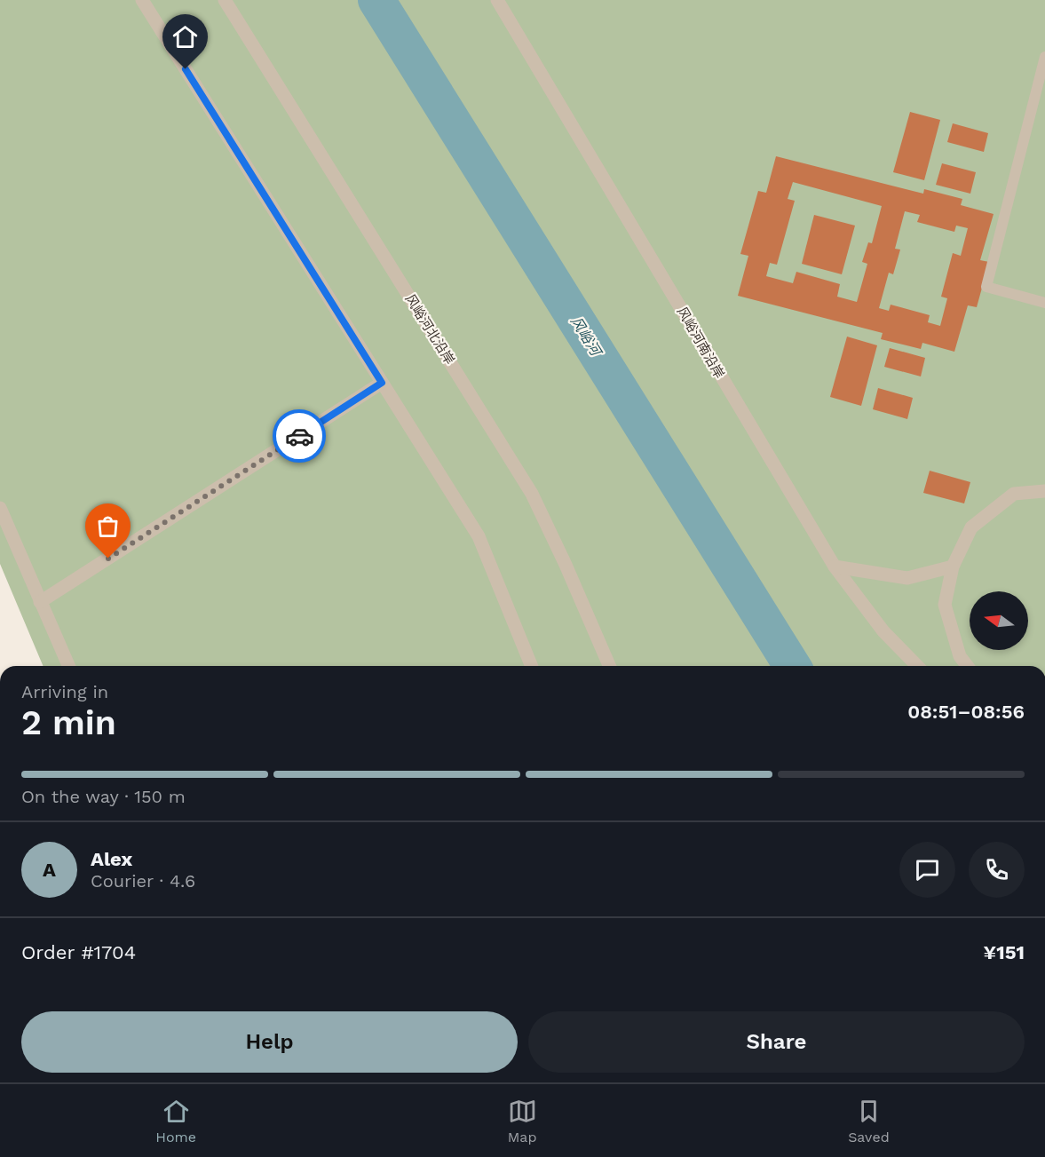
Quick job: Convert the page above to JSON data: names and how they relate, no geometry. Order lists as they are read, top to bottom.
{
  "streets": {
    "street": ["风峪河北沿岸", "风峪河南沿岸"]
  },
  "water": ["风峪河"],
  "north": "left",
  "page": {
    "heading": ["2 min", "Arriving in", "08:51–08:56"],
    "panel": [
      "Alex",
      "Courier · 4.6",
      "Order #1704",
      "¥151"
    ],
    "bar": "On the way · 150 m",
    "round": "A",
    "buttons": ["Help", "Share"],
    "tabs": ["Home", "Map", "Saved"]
  }
}
